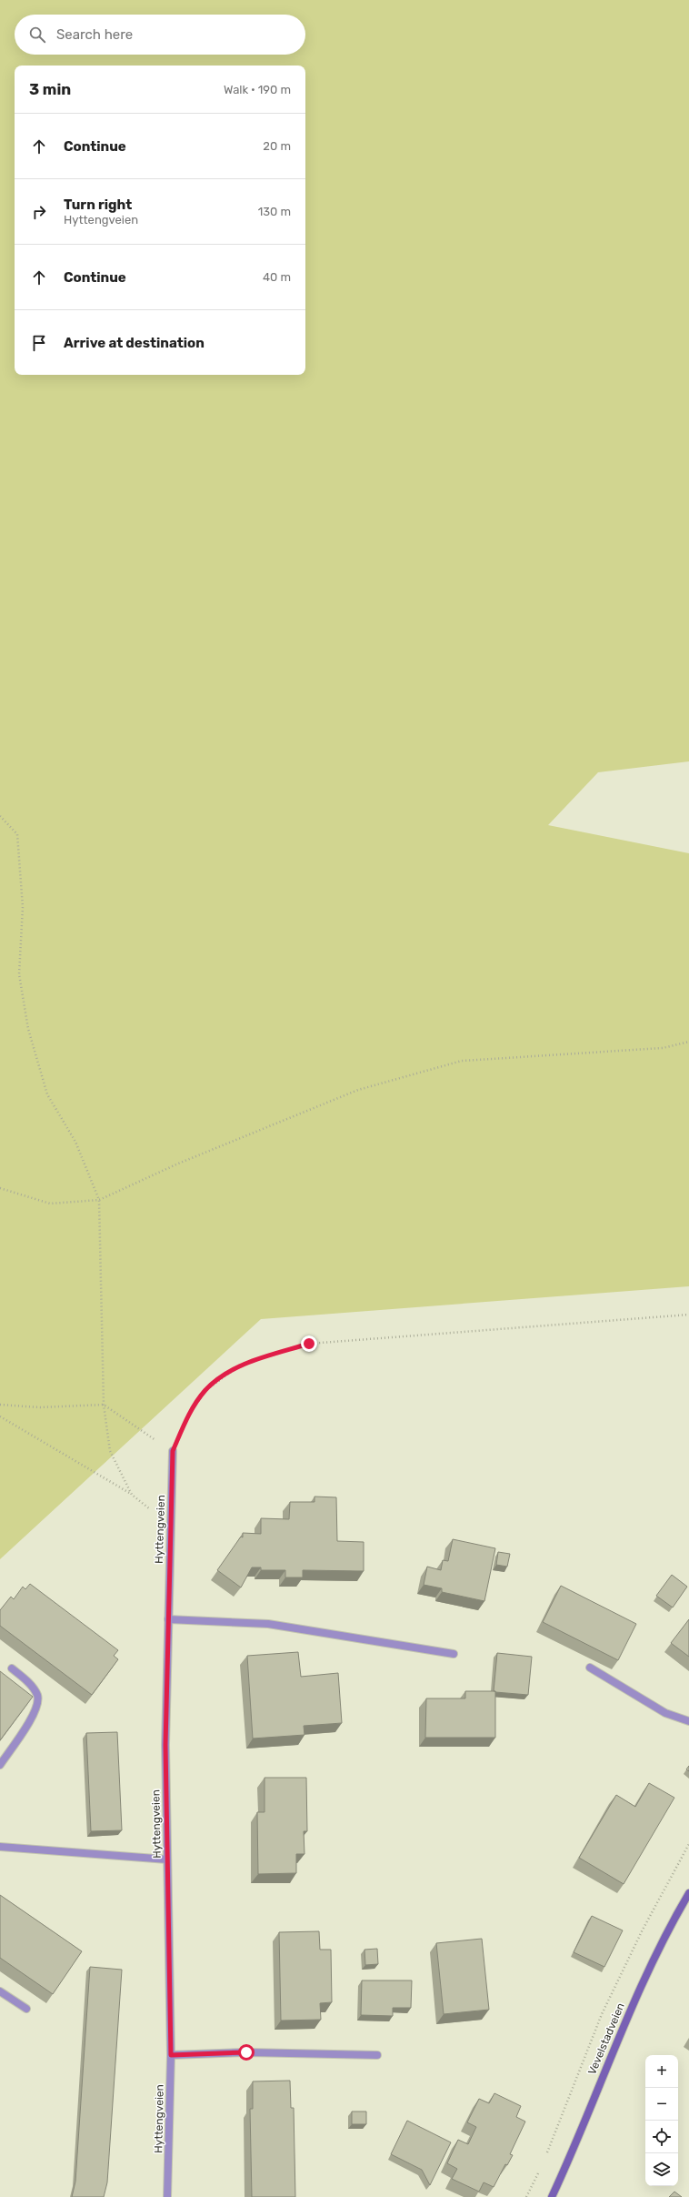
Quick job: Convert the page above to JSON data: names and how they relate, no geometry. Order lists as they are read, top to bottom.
{
  "streets": {
    "main road": ["Vevelstadveien"],
    "street": ["Hyttengveien"]
  },
  "page": {
    "search": "Search here",
    "heading": ["3 min", "Walk · 190 m"],
    "list": [
      ["Continue", "20 m"],
      ["Turn right", "Hyttengveien", "130 m"],
      ["Continue", "40 m"],
      "Arrive at destination"
    ],
    "map_buttons": ["+", "−"]
  }
}
